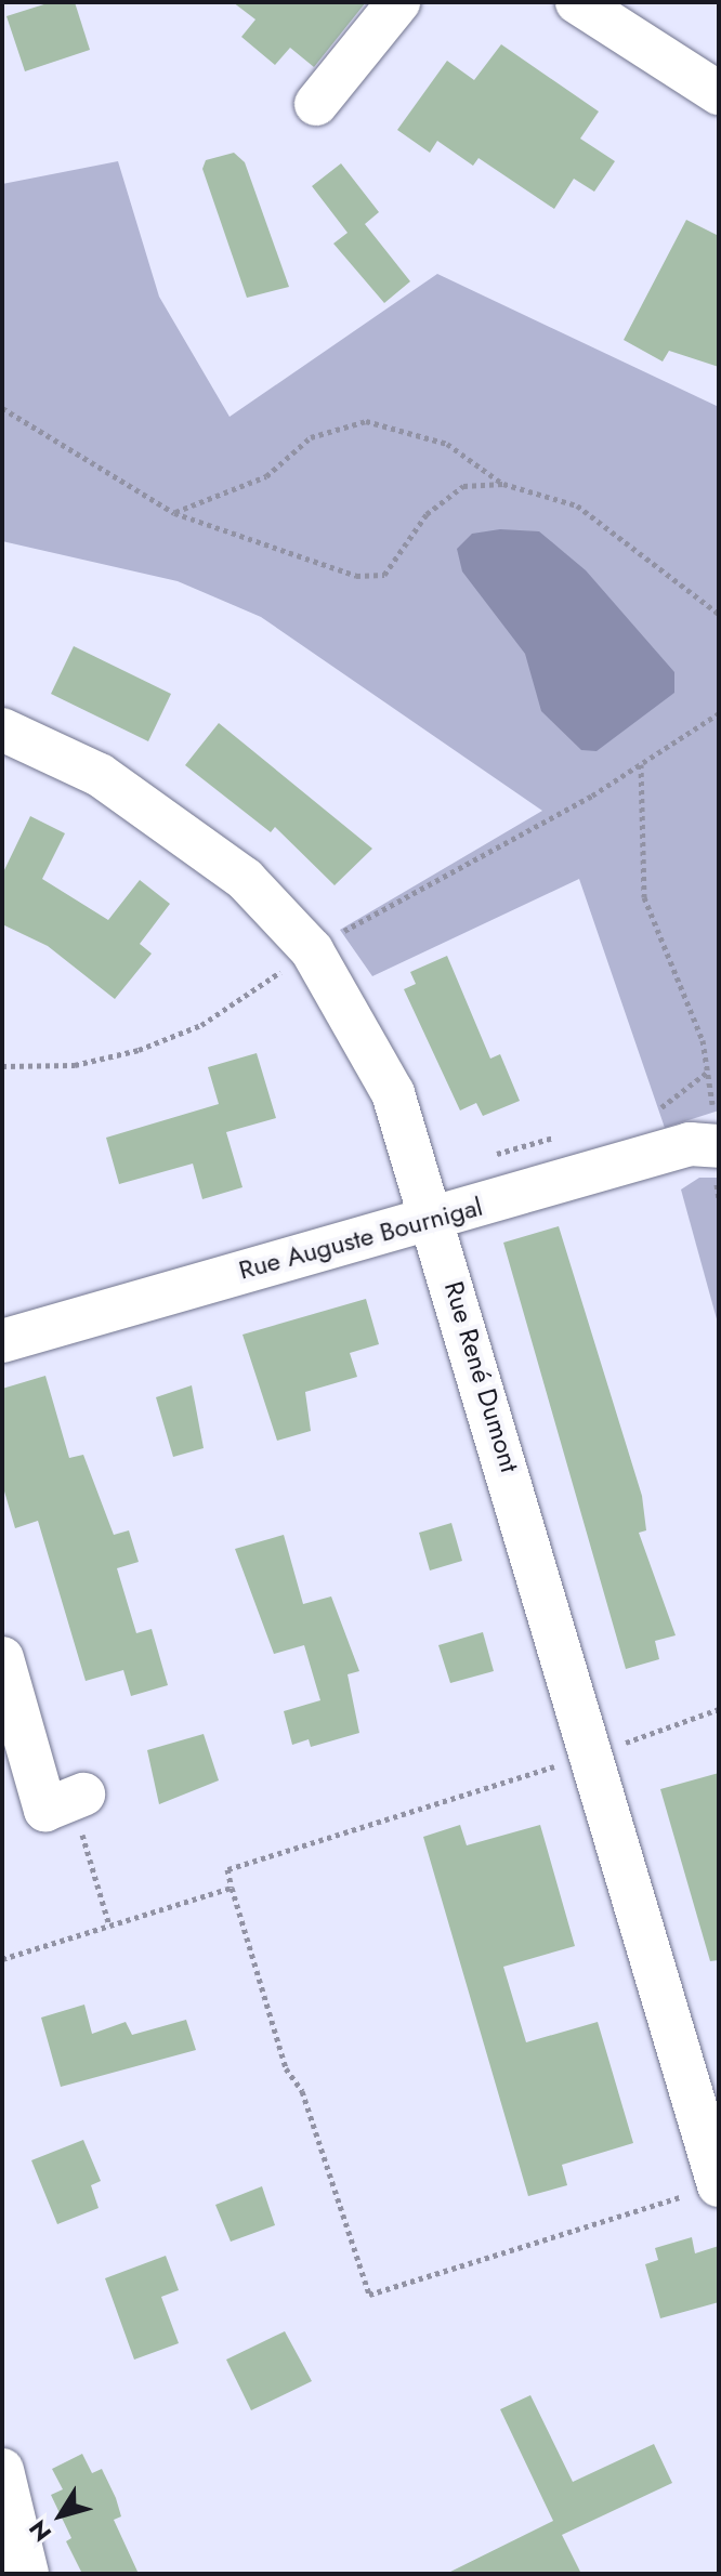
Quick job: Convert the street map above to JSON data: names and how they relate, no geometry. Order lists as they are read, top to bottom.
{
  "streets": {
    "street": ["Rue Auguste Bournigal", "Rue René Dumont"]
  },
  "crossings": [
    ["Rue Auguste Bournigal", "Rue René Dumont"]
  ],
  "north": "bottom left"
}
